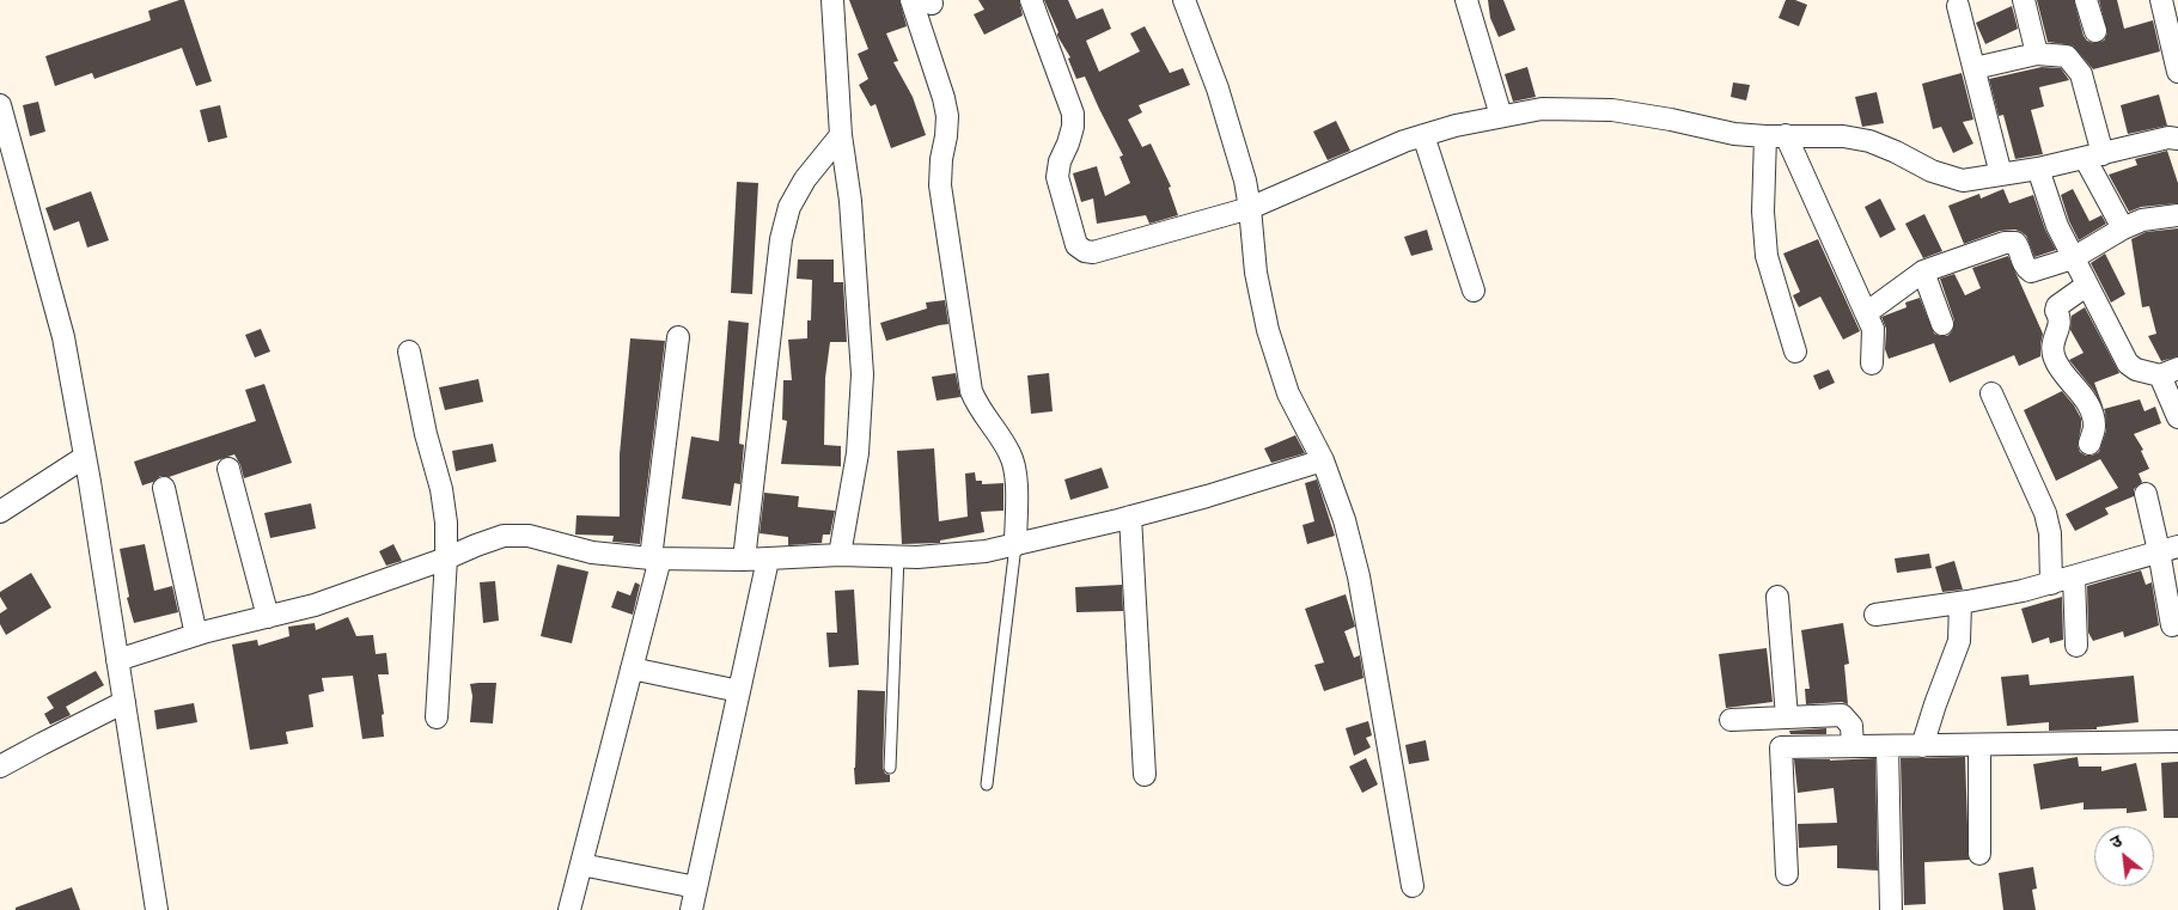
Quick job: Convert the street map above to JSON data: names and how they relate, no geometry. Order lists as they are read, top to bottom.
{
  "north": "top left"
}
